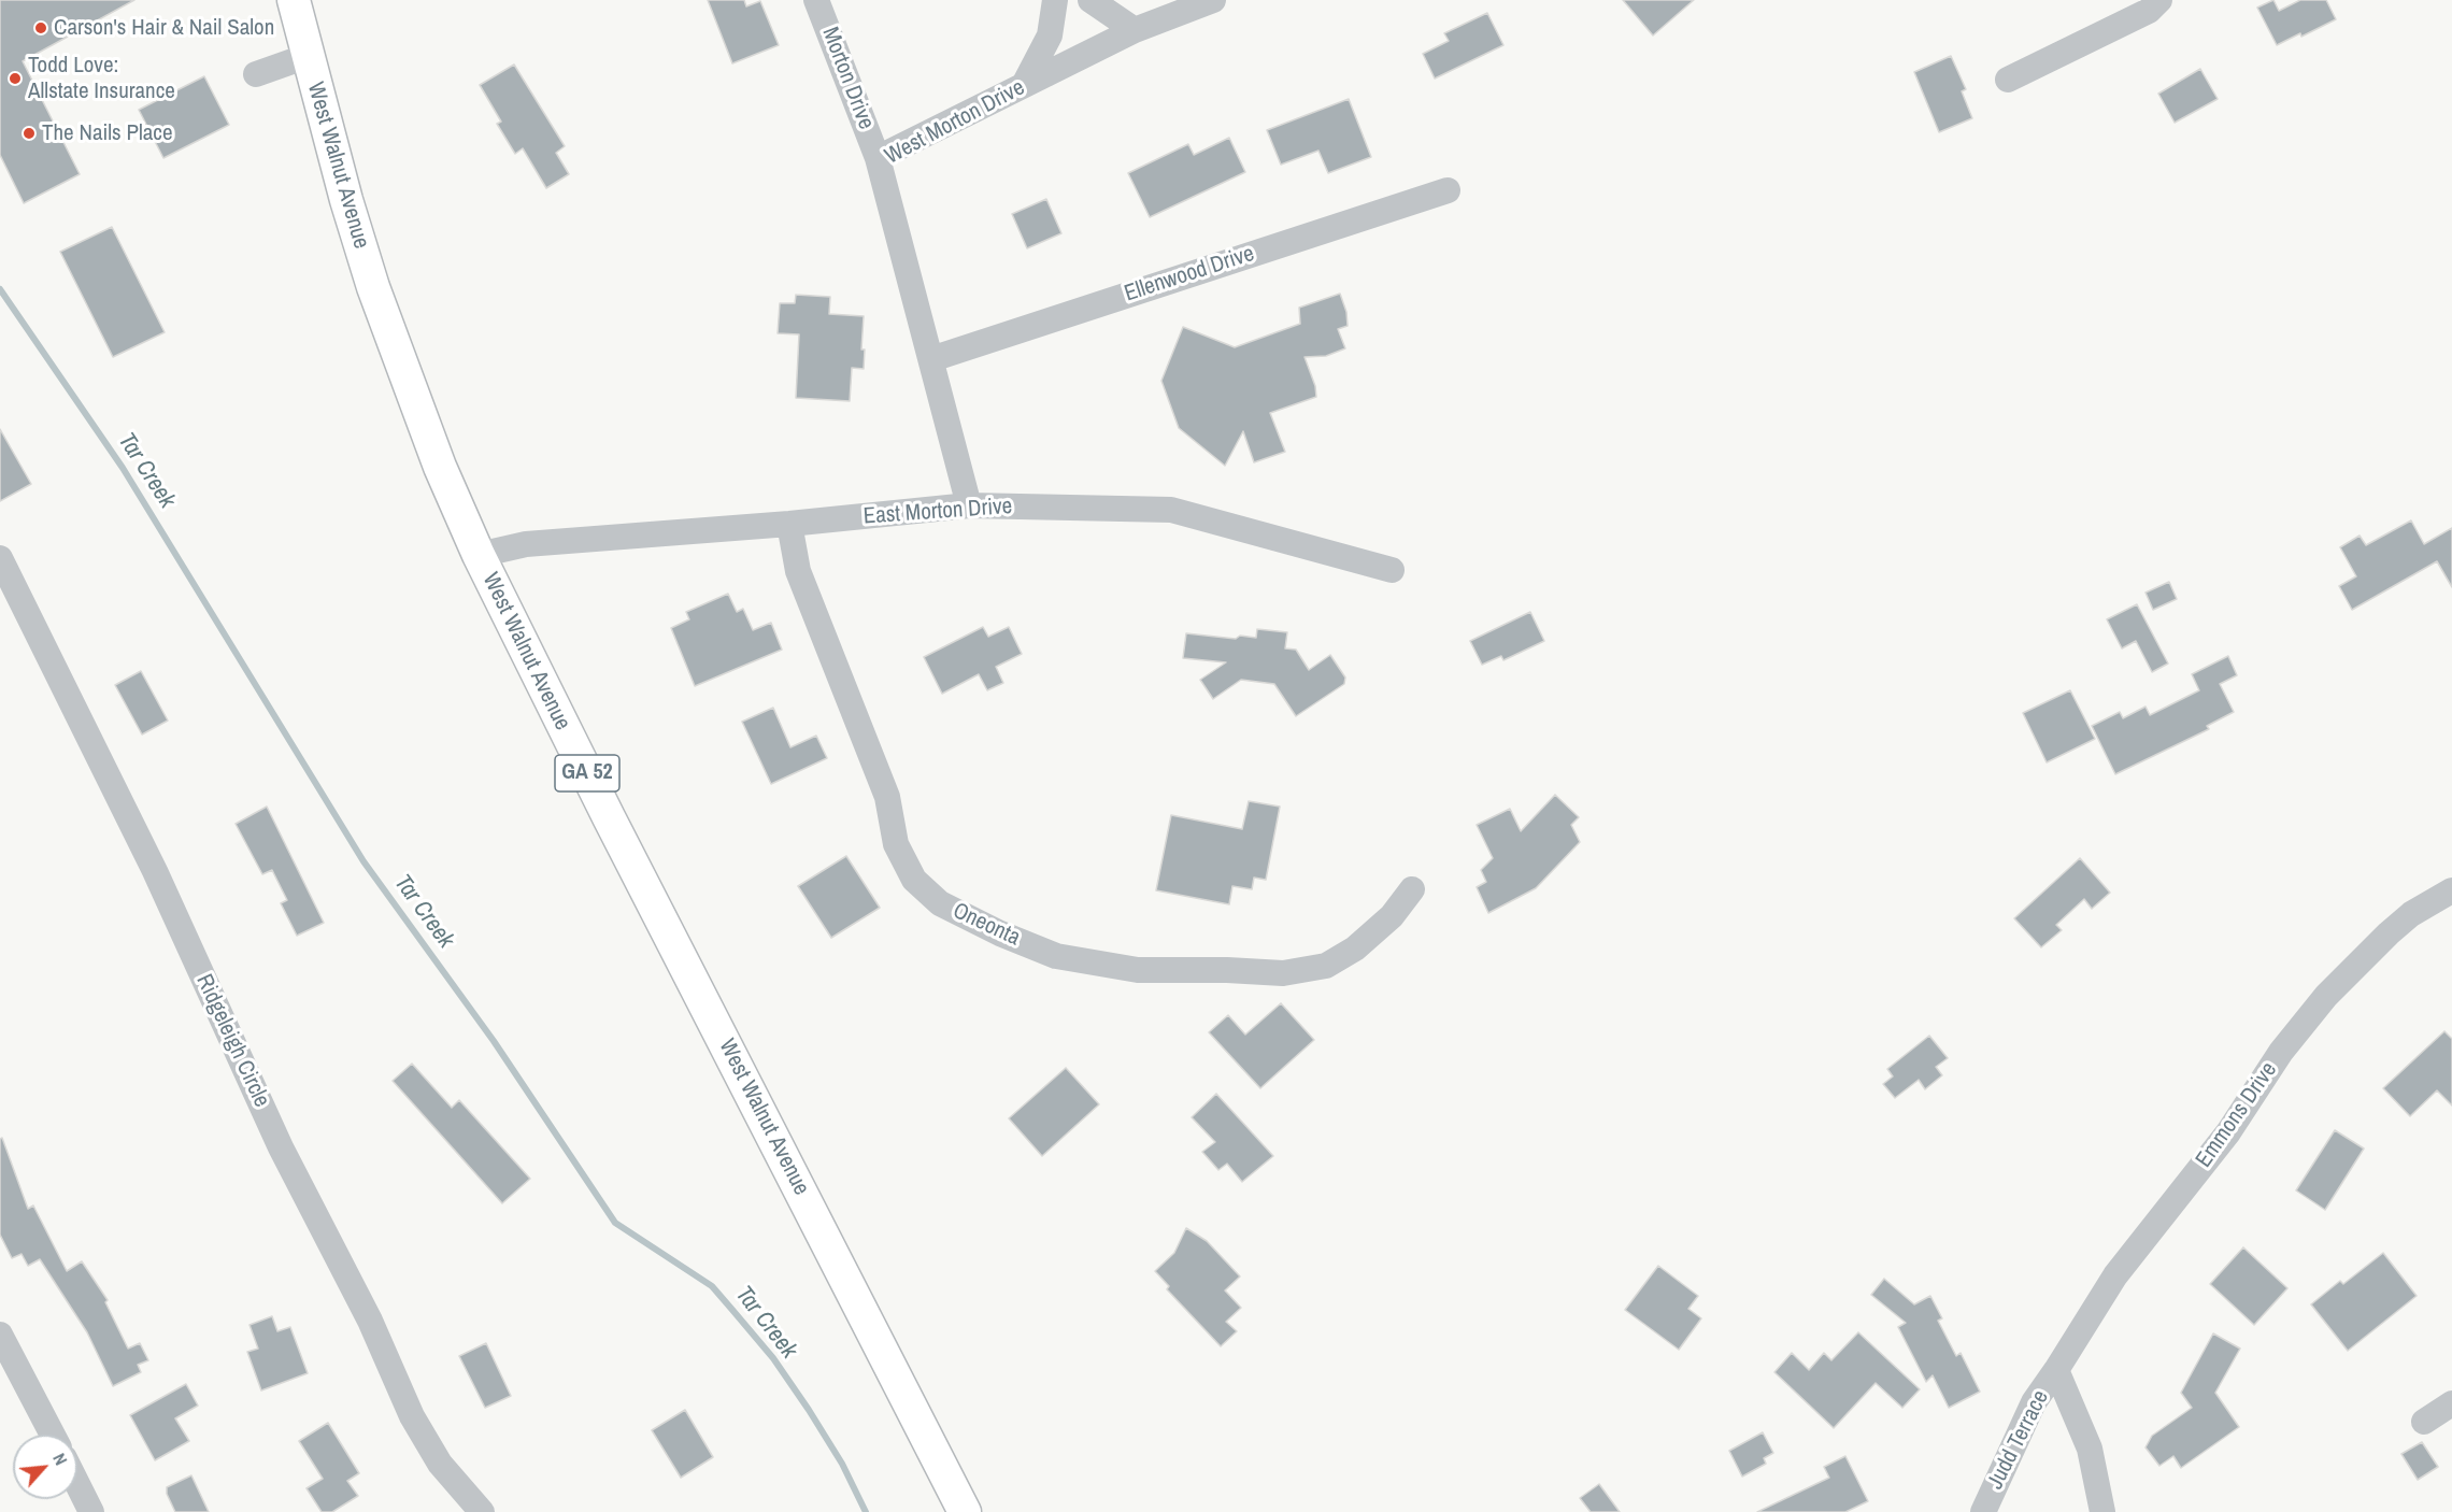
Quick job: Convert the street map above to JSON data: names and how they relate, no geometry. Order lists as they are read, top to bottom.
{
  "streets": {
    "main road": ["West Walnut Avenue", "GA 52"],
    "street": [
      "Morton Drive",
      "West Morton Drive",
      "Ellenwood Drive",
      "East Morton Drive",
      "Oneonta",
      "Ridgeleigh Circle",
      "Emmons Drive",
      "Judd Terrace"
    ]
  },
  "crossings": [
    ["Morton Drive", "West Morton Drive"],
    ["West Morton Drive", "Ellenwood Drive"],
    ["West Morton Drive", "East Morton Drive"],
    ["West Walnut Avenue", "East Morton Drive"],
    ["East Morton Drive", "Oneonta"],
    ["Emmons Drive", "Judd Terrace"]
  ],
  "water": ["Tar Creek"],
  "places": ["Carson's Hair & Nail Salon", "Todd Love: Allstate Insurance", "The Nails Place"],
  "north": "top right"
}
